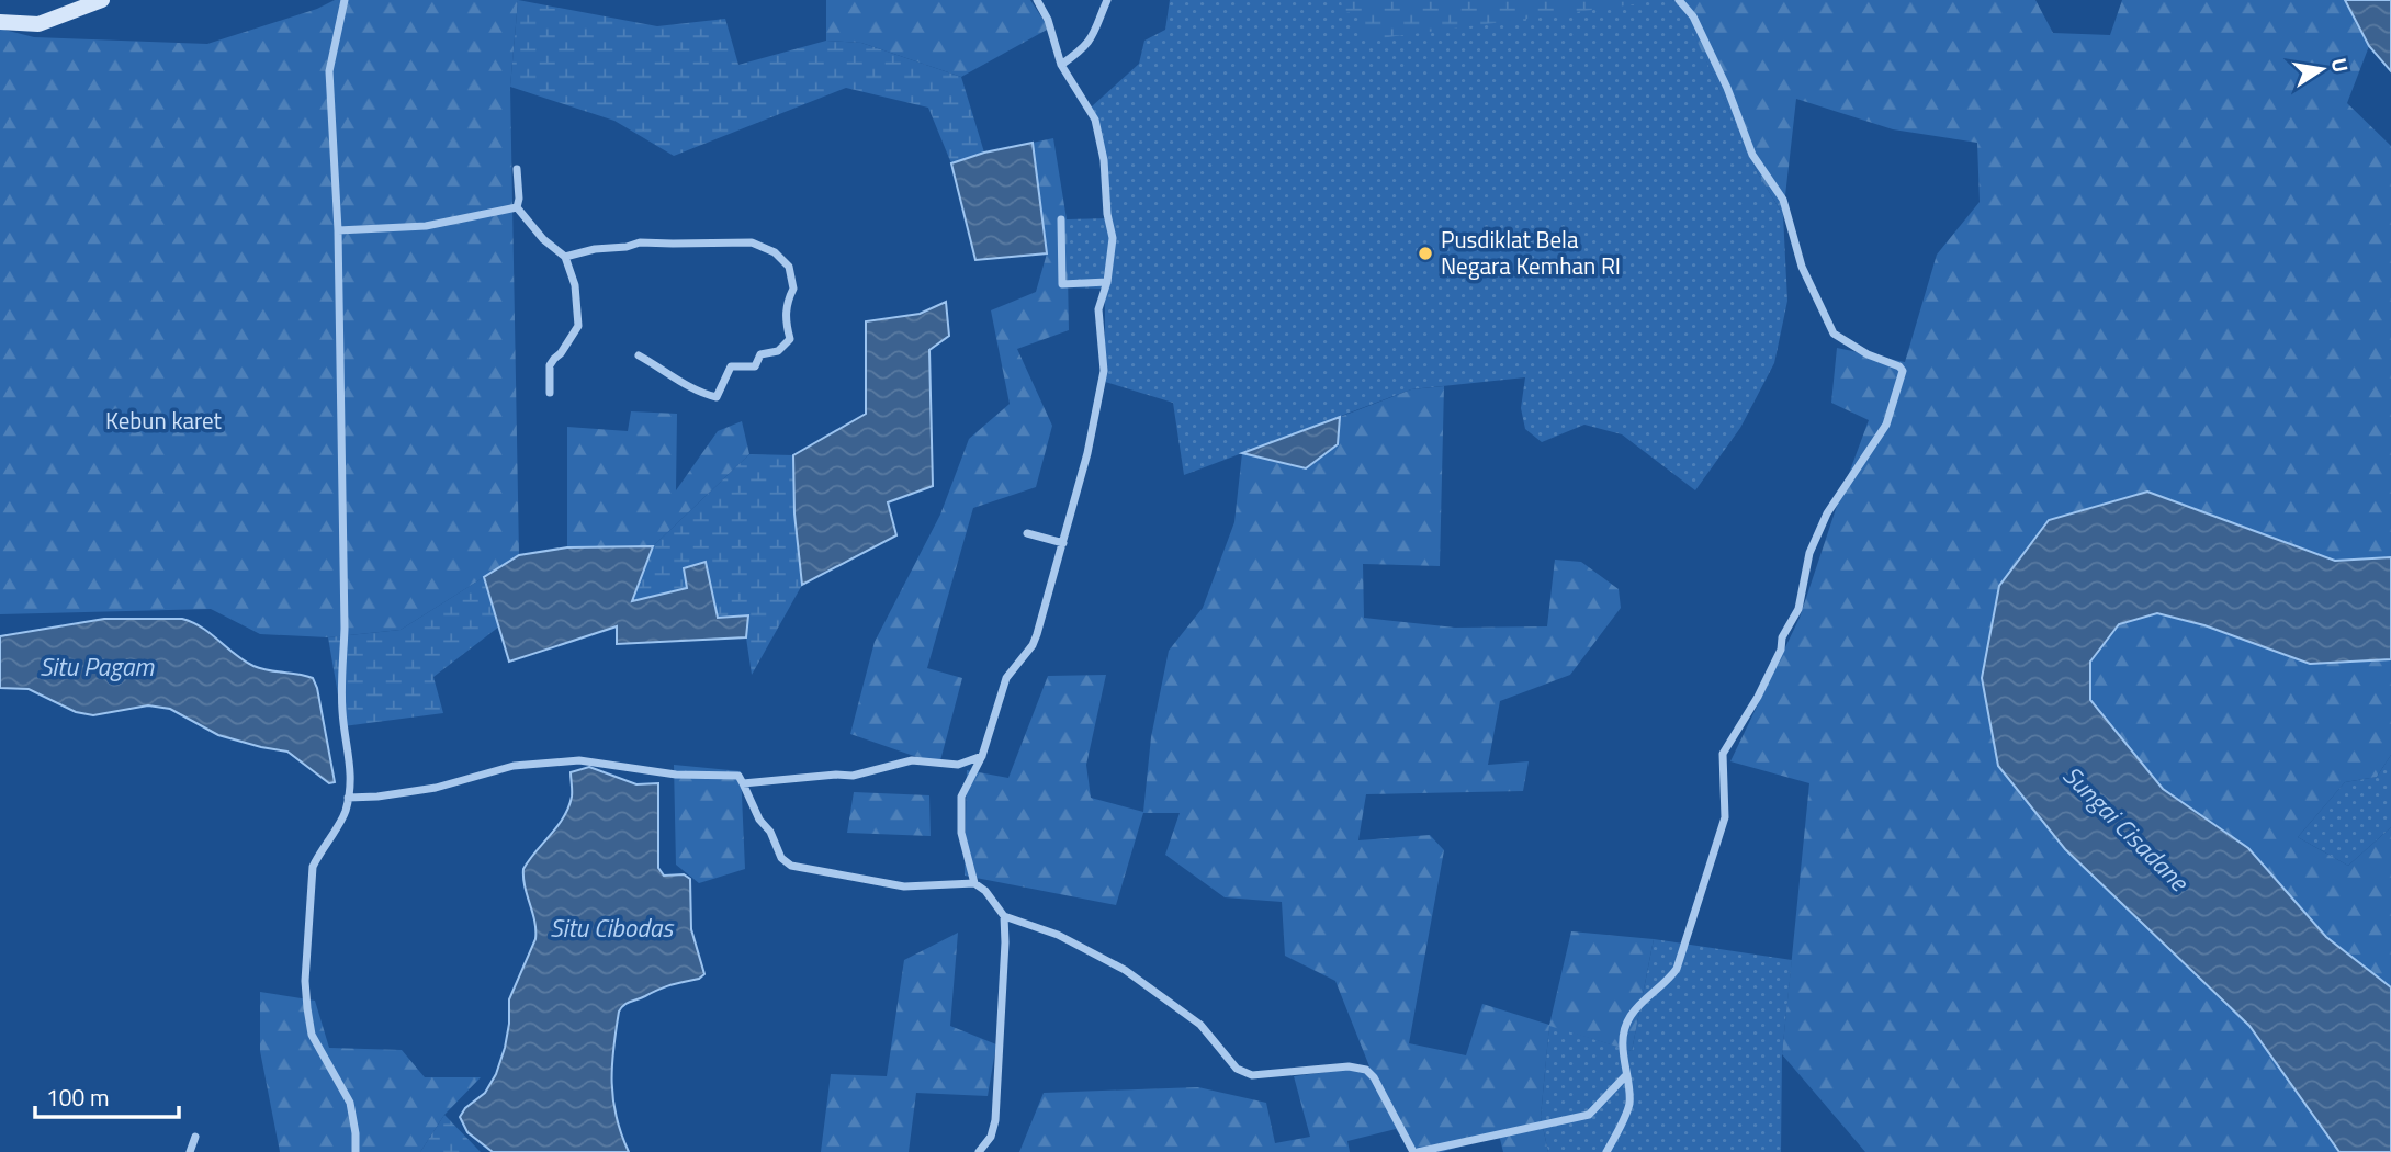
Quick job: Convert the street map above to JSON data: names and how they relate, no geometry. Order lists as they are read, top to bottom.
{
  "water": ["Situ Pagam", "Sungai Cisadane", "Situ Cibodas"],
  "parks": ["Kebun karet"],
  "places": ["Pusdiklat Bela Negara Kemhan RI"],
  "scale_bar": "100 m",
  "north": "right"
}
